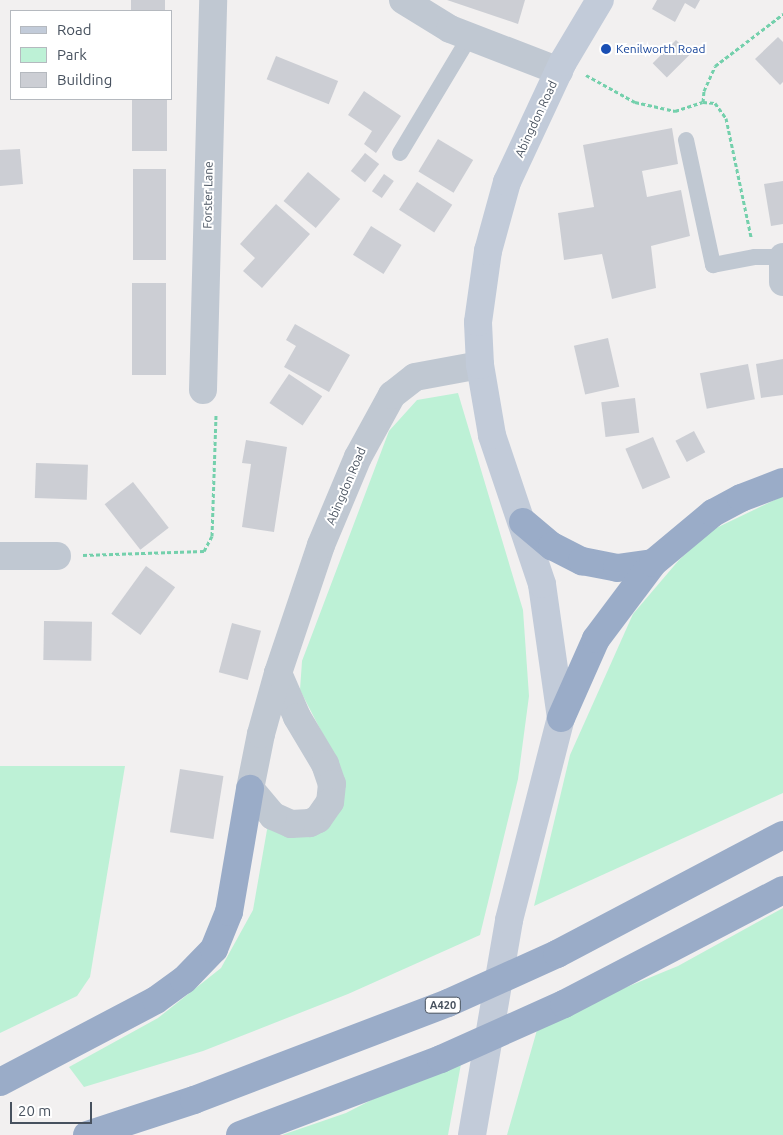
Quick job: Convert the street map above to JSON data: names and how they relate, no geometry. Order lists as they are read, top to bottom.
{
  "streets": {
    "highway": ["A420"],
    "main road": ["Abingdon Road"],
    "street": ["Forster Lane"]
  },
  "places": ["Kenilworth Road"],
  "legend": ["Road", "Park", "Building"],
  "scale_bar": "20 m"
}
